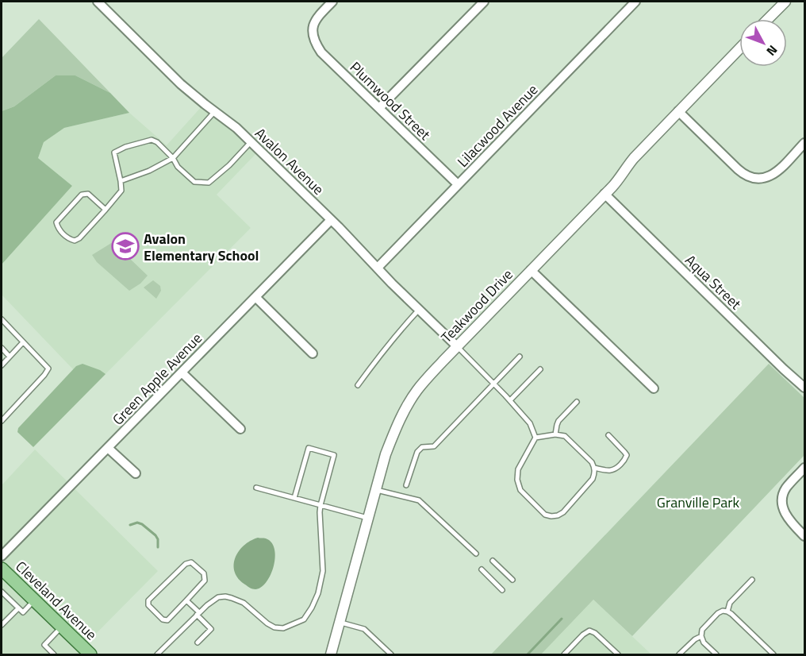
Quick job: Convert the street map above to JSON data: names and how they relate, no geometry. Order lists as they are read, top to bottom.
{
  "streets": {
    "main road": ["Cleveland Avenue"],
    "street": [
      "Plumwood Street",
      "Lilacwood Avenue",
      "Avalon Avenue",
      "Aqua Street",
      "Teakwood Drive",
      "Green Apple Avenue"
    ]
  },
  "crossings": [
    ["Plumwood Street", "Lilacwood Avenue"],
    ["Lilacwood Avenue", "Avalon Avenue"],
    ["Avalon Avenue", "Teakwood Drive"],
    ["Avalon Avenue", "Green Apple Avenue"],
    ["Aqua Street", "Teakwood Drive"]
  ],
  "parks": ["Granville Park"],
  "places": {
    "school or university": ["Avalon Elementary School"]
  },
  "north": "bottom right"
}
